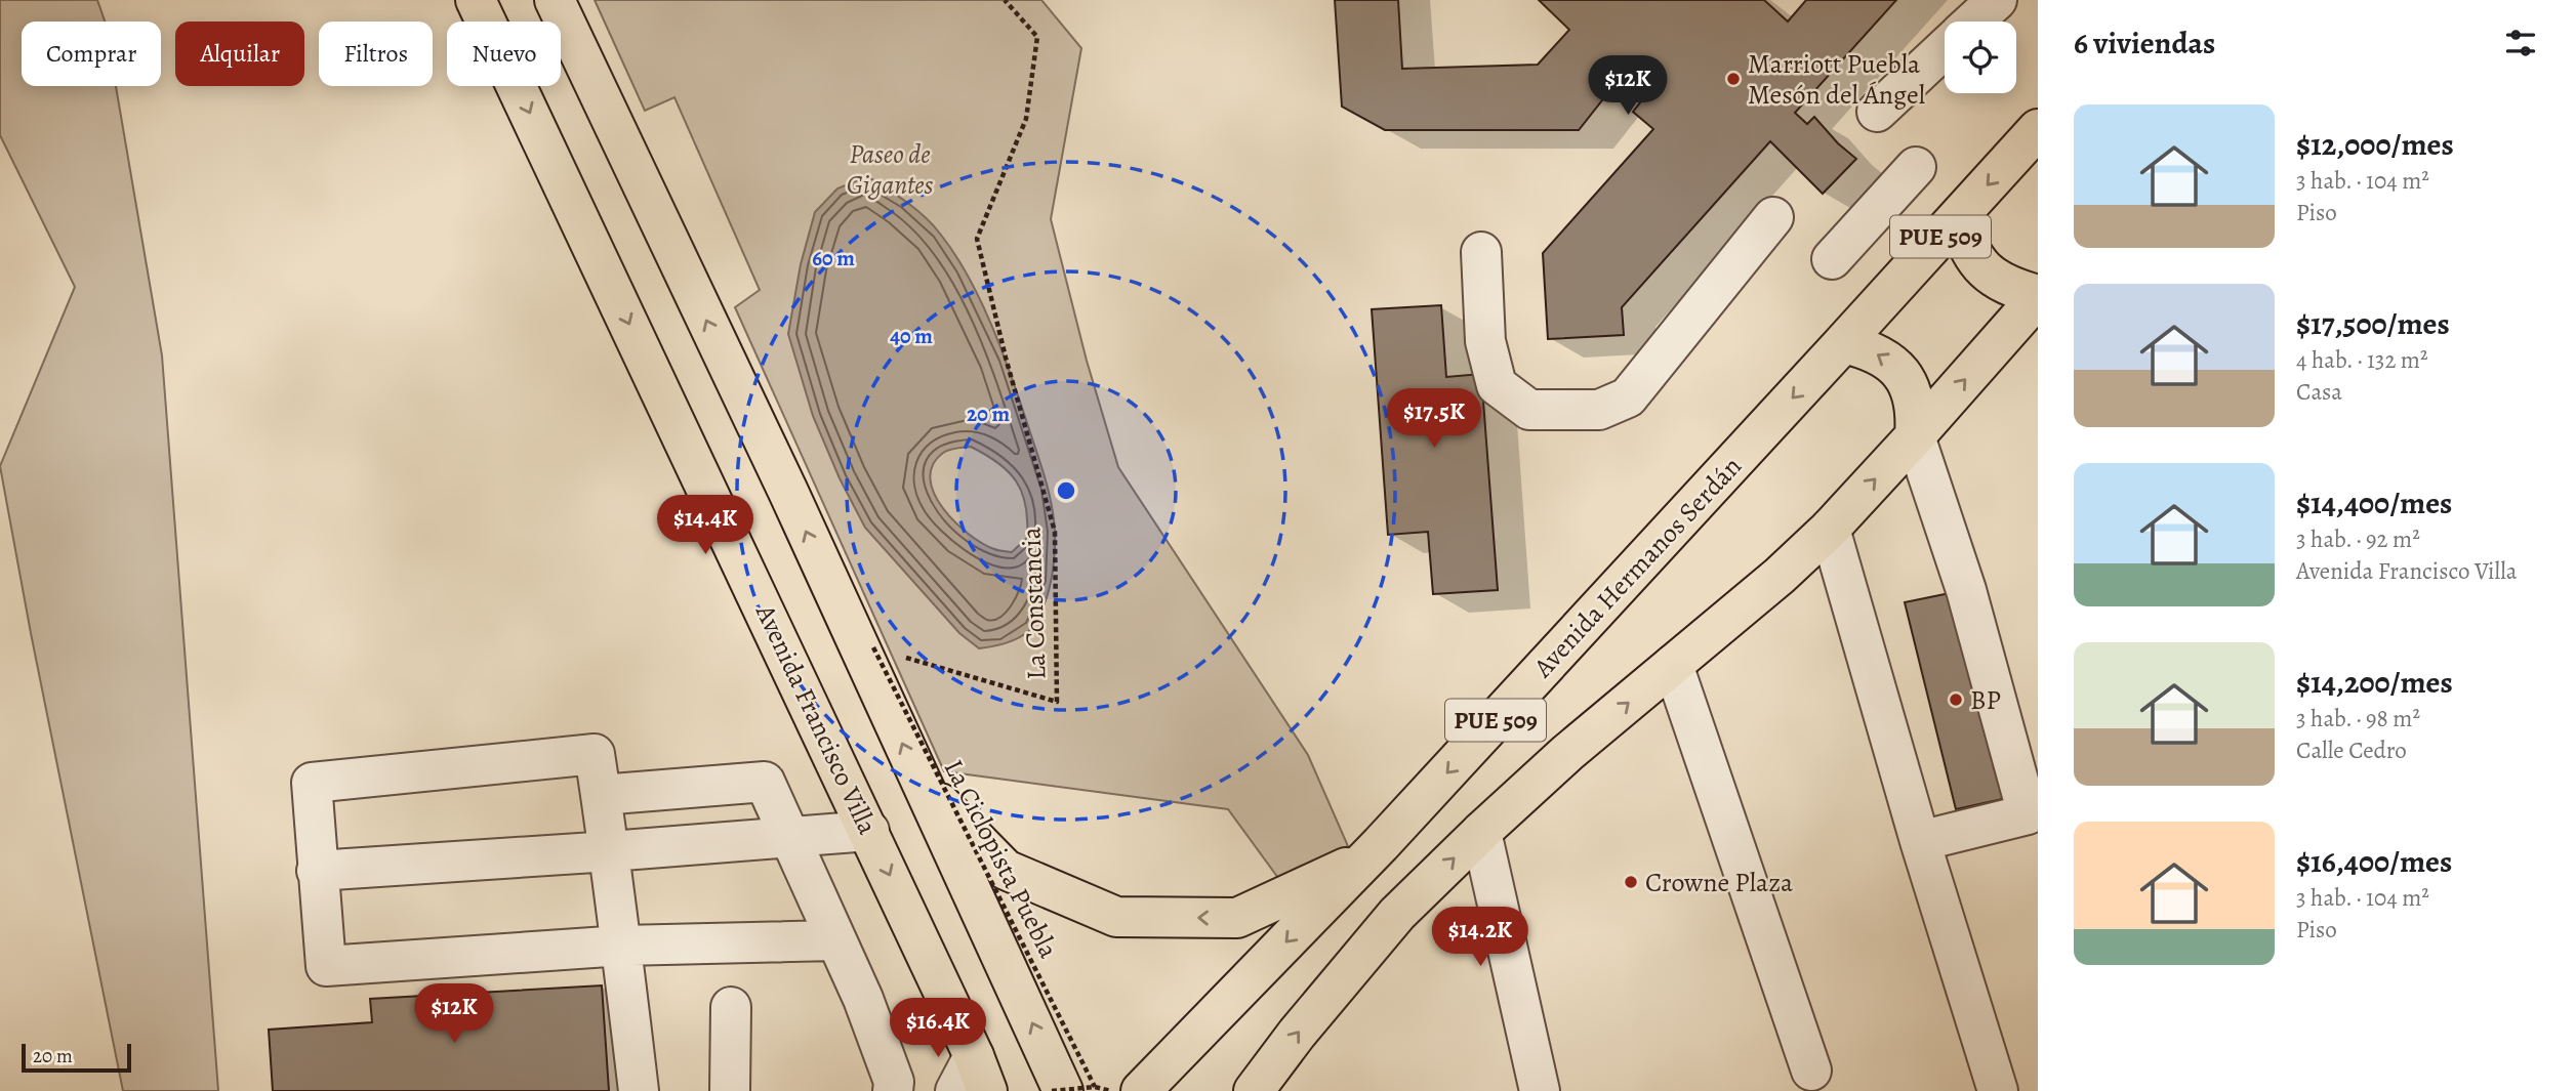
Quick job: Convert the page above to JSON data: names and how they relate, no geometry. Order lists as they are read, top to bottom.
{
  "streets": {
    "main road": ["PUE 509", "Avenida Hermanos Serdán", "Avenida Francisco Villa"],
    "path": ["La Constancia", "La Ciclopista Puebla"]
  },
  "parks": ["Paseo de Gigantes"],
  "places": ["Marriott Puebla Mesón del Ángel", "BP", "Crowne Plaza"],
  "scale_bar": "20 m",
  "page": {
    "heading": "6 viviendas",
    "chip": [
      "Comprar",
      "Alquilar",
      "Filtros",
      "Nuevo"
    ],
    "price": [
      "$12K",
      "$17.5K",
      "$14.4K",
      "$14.2K",
      "$12K",
      "$16.4K"
    ],
    "list": [
      {
        "name": "$12,000/mes",
        "note": "3 hab. · 104 m² · Piso"
      },
      {
        "name": "$17,500/mes",
        "note": "4 hab. · 132 m² · Casa"
      },
      {
        "name": "$14,400/mes",
        "note": "3 hab. · 92 m² · Avenida Francisco Villa"
      },
      {
        "name": "$14,200/mes",
        "note": "3 hab. · 98 m² · Calle Cedro"
      },
      {
        "name": "$16,400/mes",
        "note": "3 hab. · 104 m² · Piso"
      }
    ],
    "scale": "20 m"
  },
  "rings": ["60 m", "40 m", "20 m"]
}
